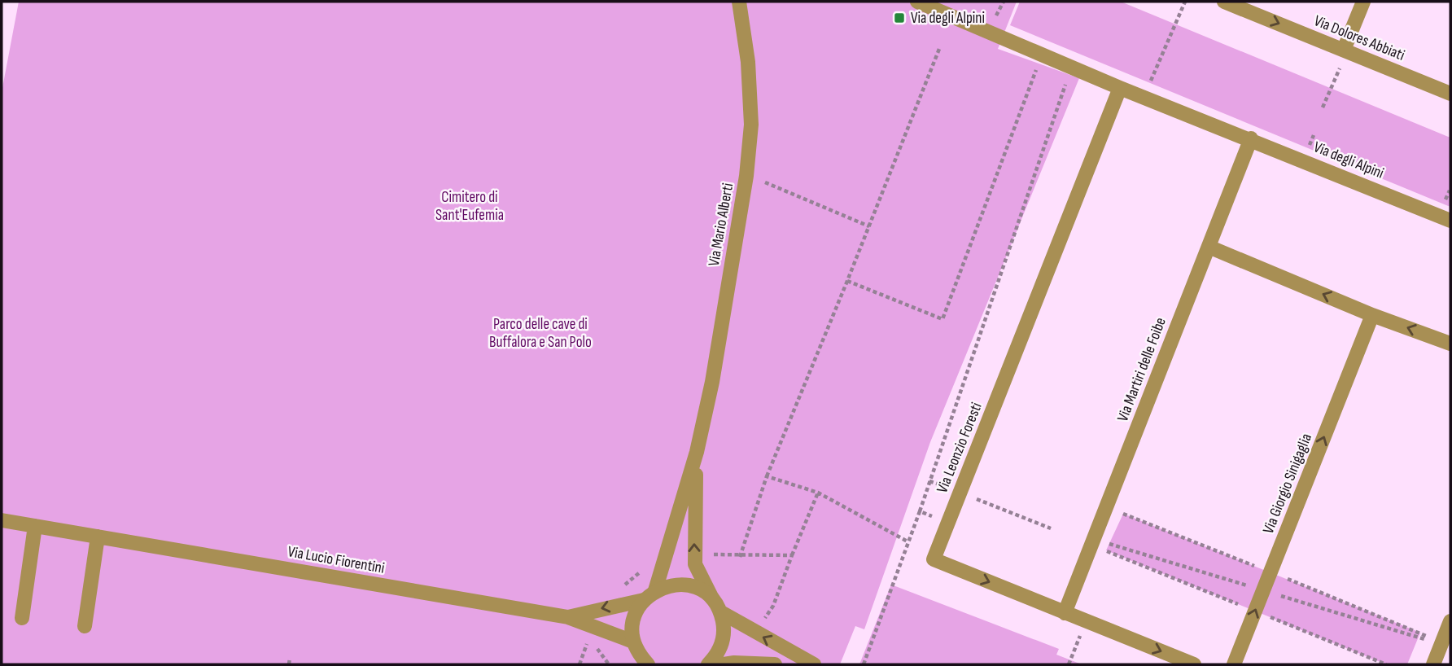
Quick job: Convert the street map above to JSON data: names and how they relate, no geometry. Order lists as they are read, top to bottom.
{
  "streets": {
    "street": [
      "Via Dolores Abbiati",
      "Via degli Alpini",
      "Via Mario Alberti",
      "Via Martiri delle Foibe",
      "Via Leonzio Foresti",
      "Via Giorgio Sinigaglia",
      "Via Lucio Fiorentini"
    ]
  },
  "crossings": [
    ["Via degli Alpini", "Via Martiri delle Foibe"],
    ["Via degli Alpini", "Via Leonzio Foresti"],
    ["Via Martiri delle Foibe", "Via Leonzio Foresti"]
  ],
  "one_way": ["Via Dolores Abbiati", "Via Giorgio Sinigaglia"],
  "parks": ["Cimitero di Sant'Eufemia", "Parco delle cave di Buffalora e San Polo"],
  "places": {
    "transit": ["Via degli Alpini"]
  }
}
